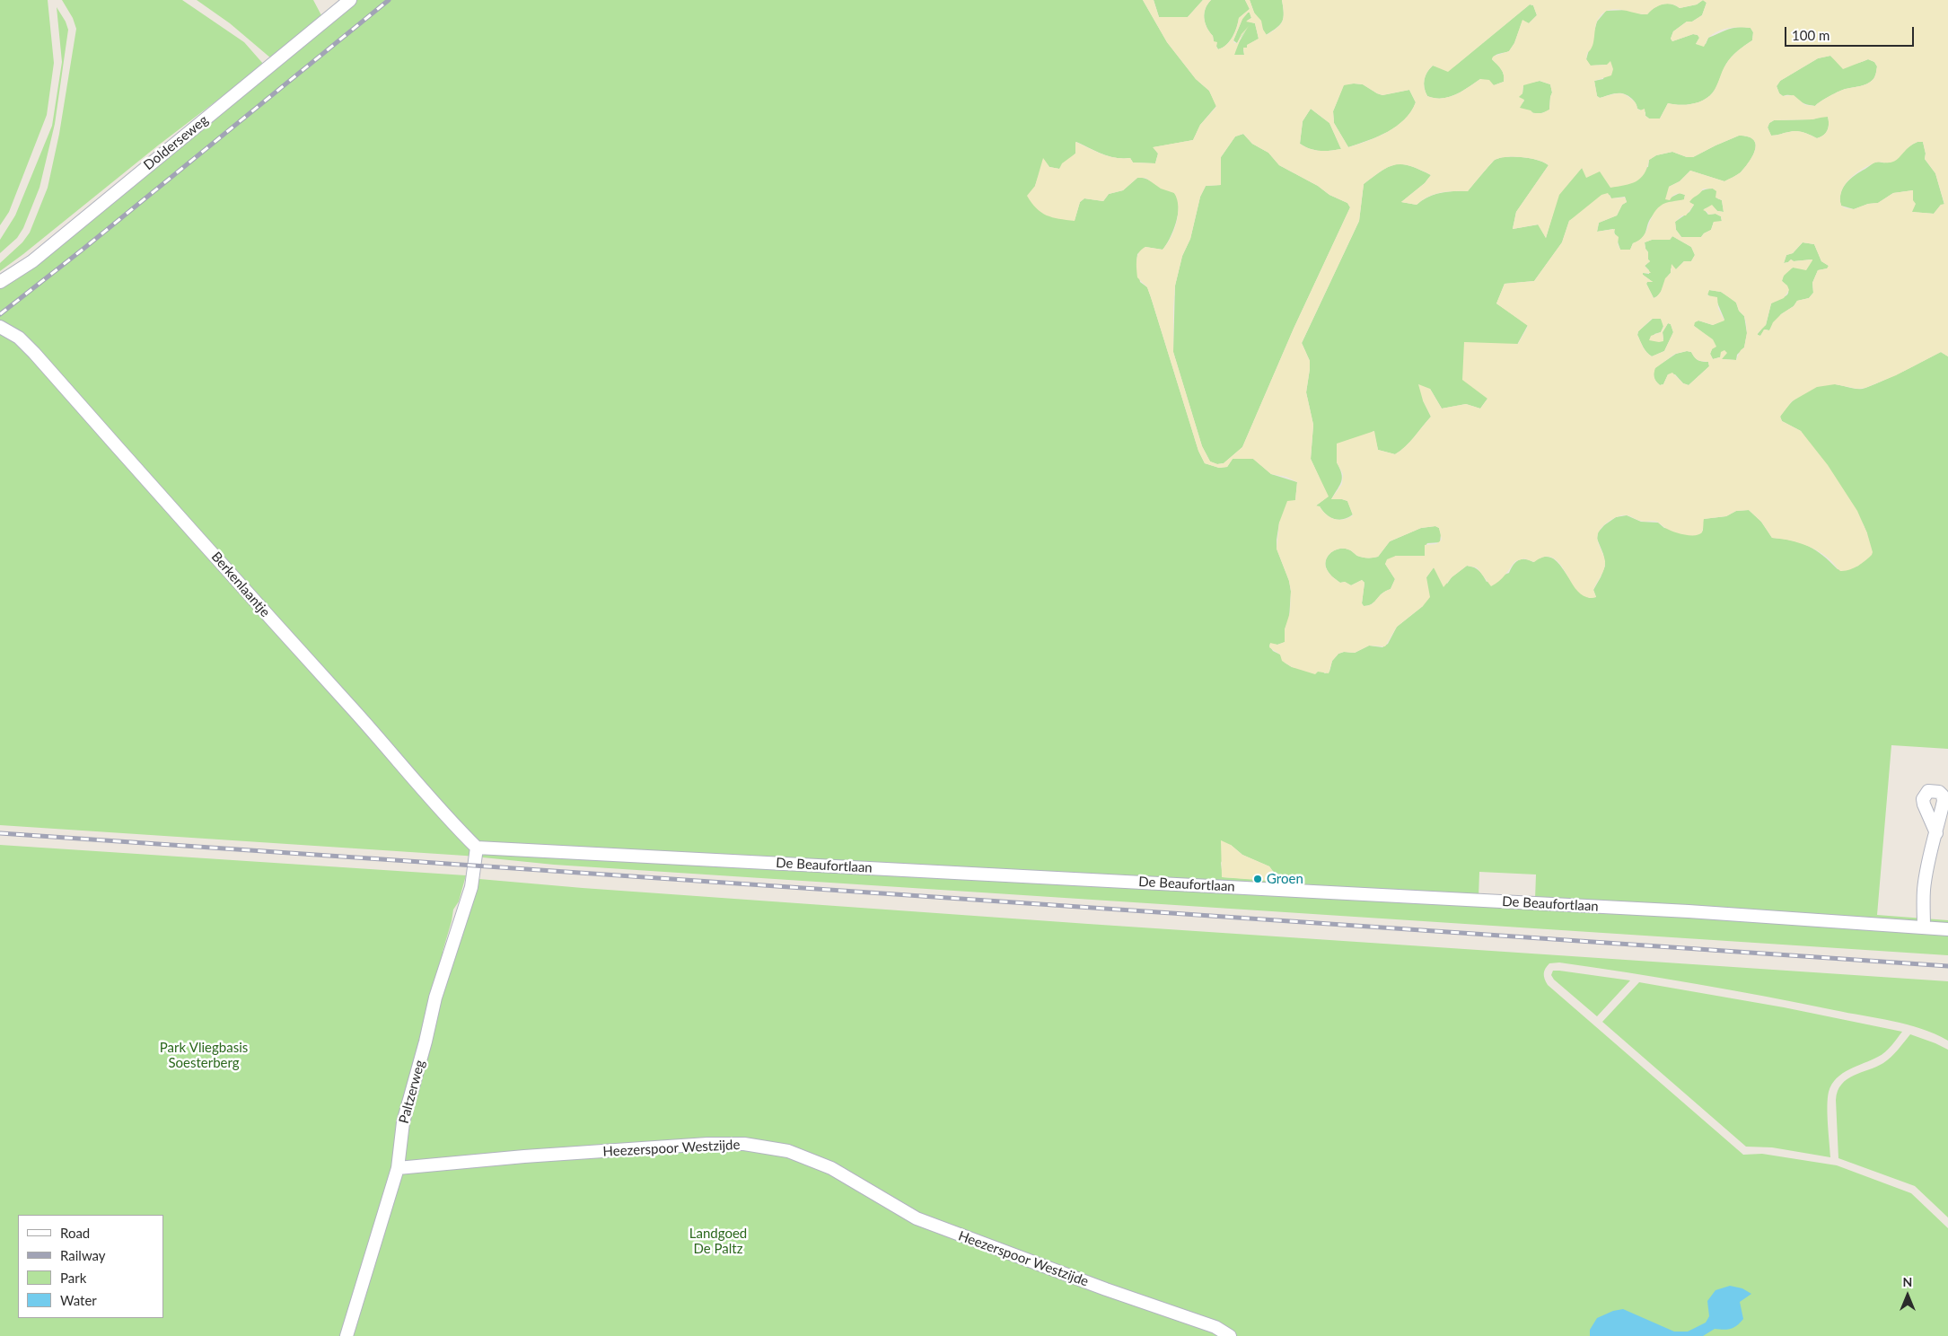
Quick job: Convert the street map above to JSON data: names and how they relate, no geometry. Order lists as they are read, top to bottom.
{
  "streets": {
    "street": [
      "Dolderseweg",
      "Berkenlaantje",
      "De Beaufortlaan",
      "Paltzerweg",
      "Heezerspoor Westzijde"
    ]
  },
  "crossings": [
    ["Berkenlaantje", "De Beaufortlaan"],
    ["Berkenlaantje", "Paltzerweg"],
    ["De Beaufortlaan", "Paltzerweg"],
    ["Paltzerweg", "Heezerspoor Westzijde"]
  ],
  "parks": ["Park Vliegbasis Soesterberg", "Landgoed De Paltz"],
  "places": ["Groen"],
  "legend": [
    "Road",
    "Railway",
    "Park",
    "Water"
  ],
  "scale_bar": "100 m",
  "north": "top"
}
